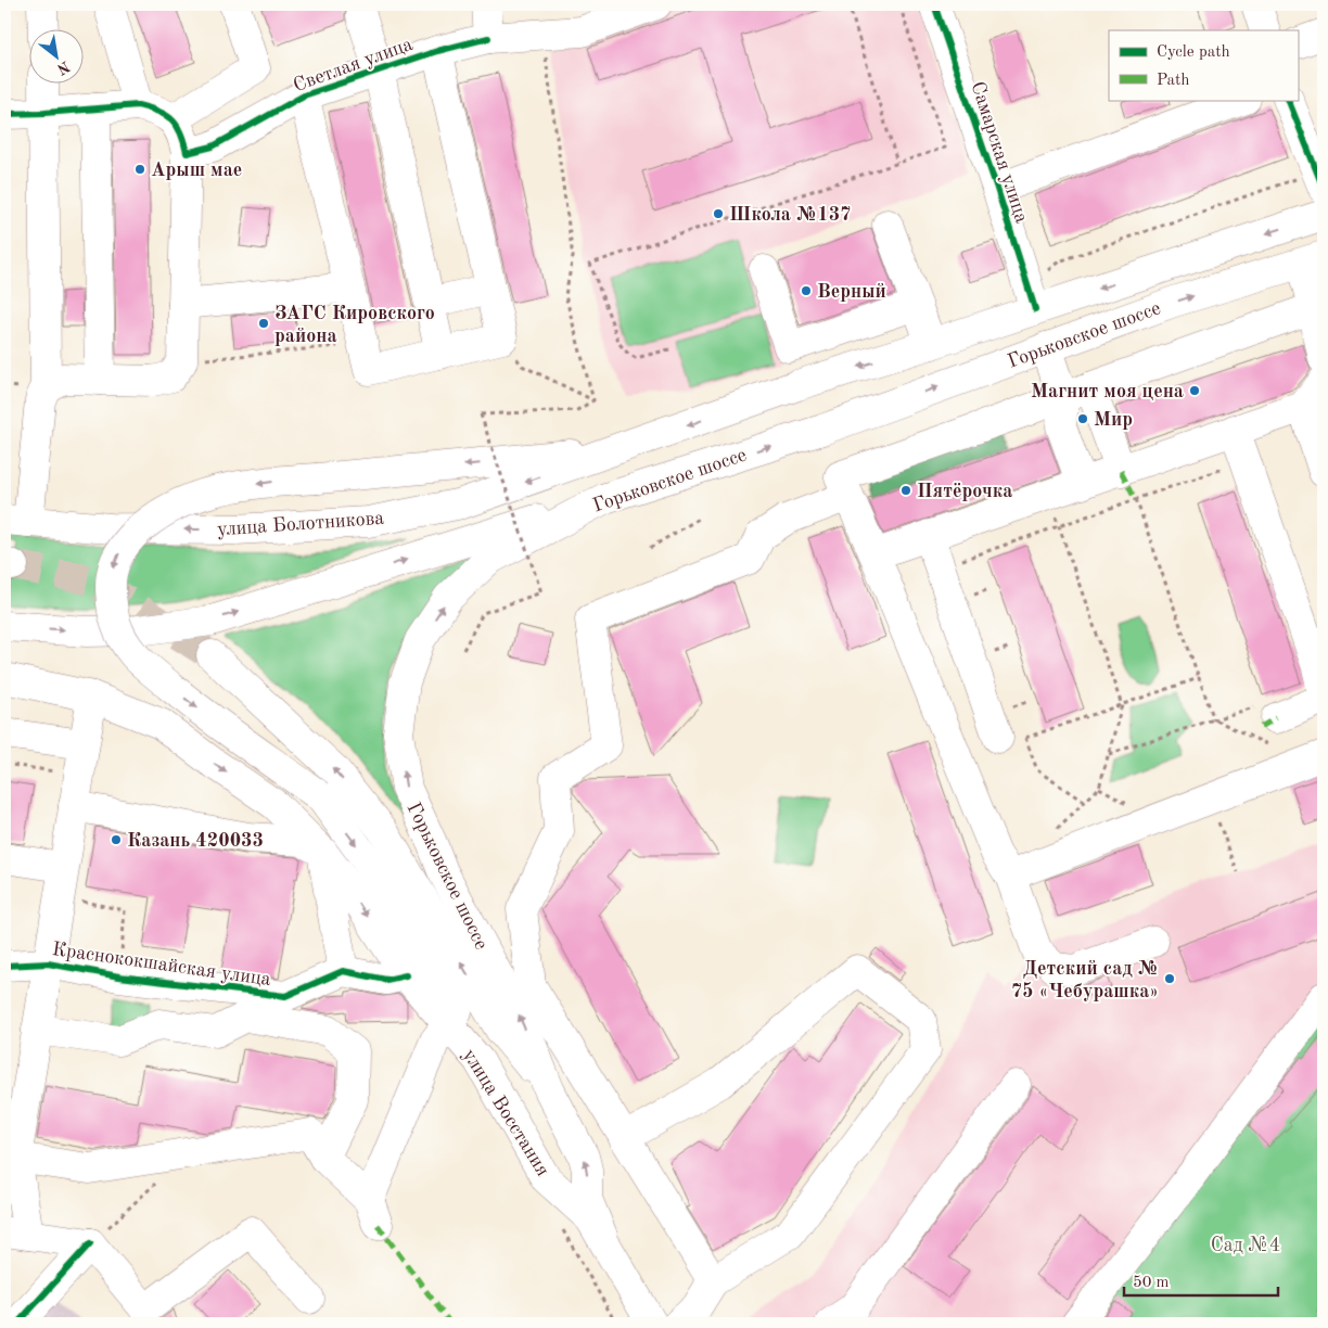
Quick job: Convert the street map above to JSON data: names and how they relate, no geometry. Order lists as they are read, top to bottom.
{
  "streets": {
    "main road": [
      "Светлая улица",
      "Самарская улица",
      "Горьковское шоссе",
      "улица Болотникова",
      "Краснококшайская улица",
      "улица Восстания"
    ]
  },
  "crossings": [
    ["Самарская улица", "Горьковское шоссе"],
    ["Горьковское шоссе", "улица Болотникова"],
    ["Горьковское шоссе", "улица Восстания"]
  ],
  "parks": ["Сад №4"],
  "places": [
    "Арыш мае",
    "Школа №137",
    "Верный",
    "ЗАГС Кировского района",
    "Магнит моя цена",
    "Мир",
    "Пятёрочка",
    "Казань 420033",
    "Детский сад № 75 «Чебурашка»"
  ],
  "legend": ["Cycle path", "Path"],
  "scale_bar": "50 m",
  "north": "bottom right"
}
